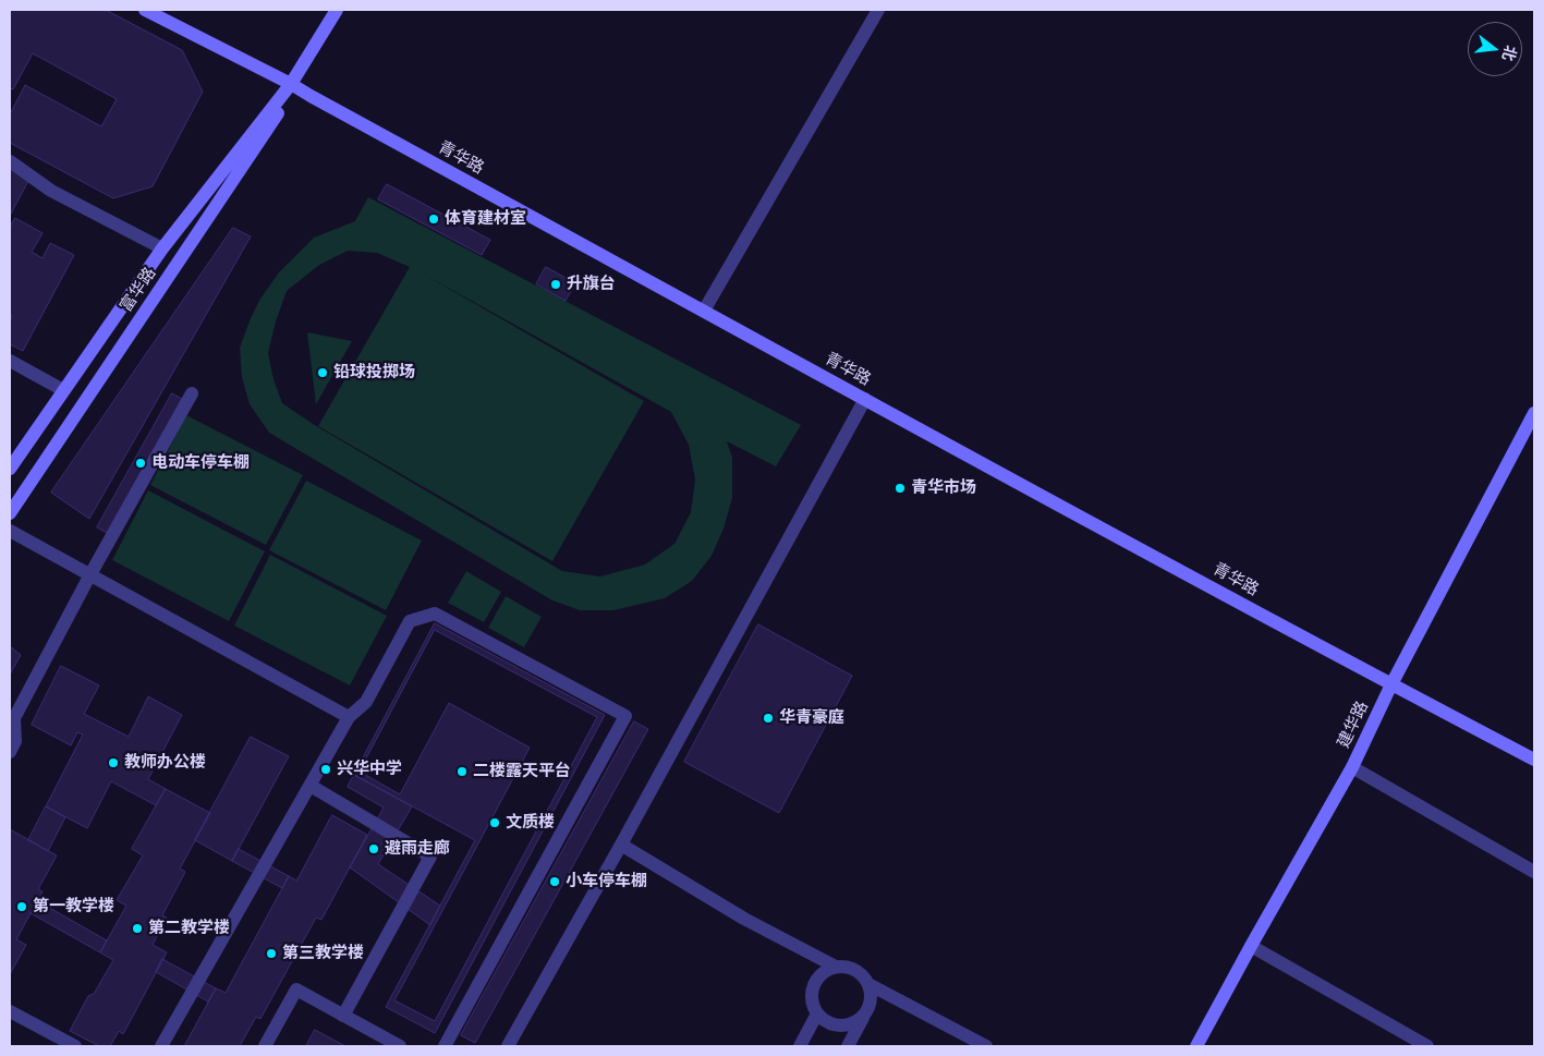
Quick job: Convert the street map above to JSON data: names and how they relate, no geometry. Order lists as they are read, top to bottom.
{
  "streets": {
    "street": ["青华路", "富华路", "建华路"]
  },
  "crossings": [
    ["青华路", "富华路"],
    ["青华路", "建华路"]
  ],
  "places": [
    "体育建材室",
    "升旗台",
    "铅球投掷场",
    "电动车停车棚",
    "青华市场",
    "华青豪庭",
    "教师办公楼",
    "兴华中学",
    "二楼露天平台",
    "文质楼",
    "避雨走廊",
    "小车停车棚",
    "第一教学楼",
    "第二教学楼",
    "第三教学楼"
  ],
  "north": "right"
}
